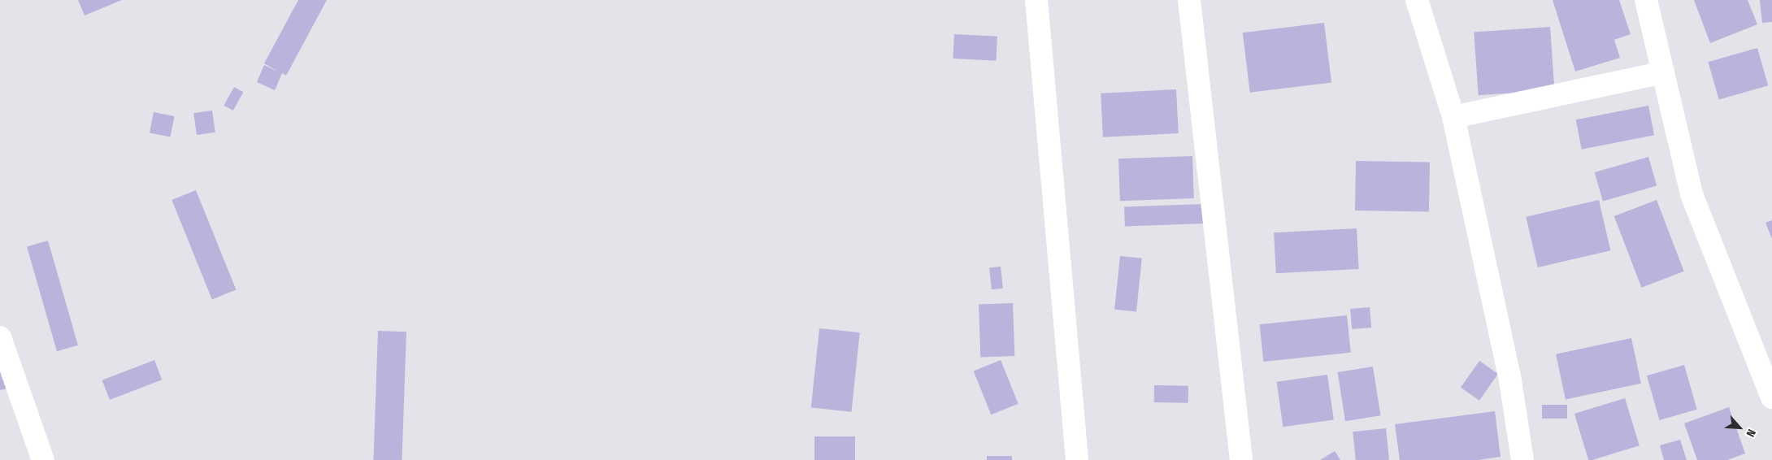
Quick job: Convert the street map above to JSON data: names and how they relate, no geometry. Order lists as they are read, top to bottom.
{
  "north": "bottom right"
}
